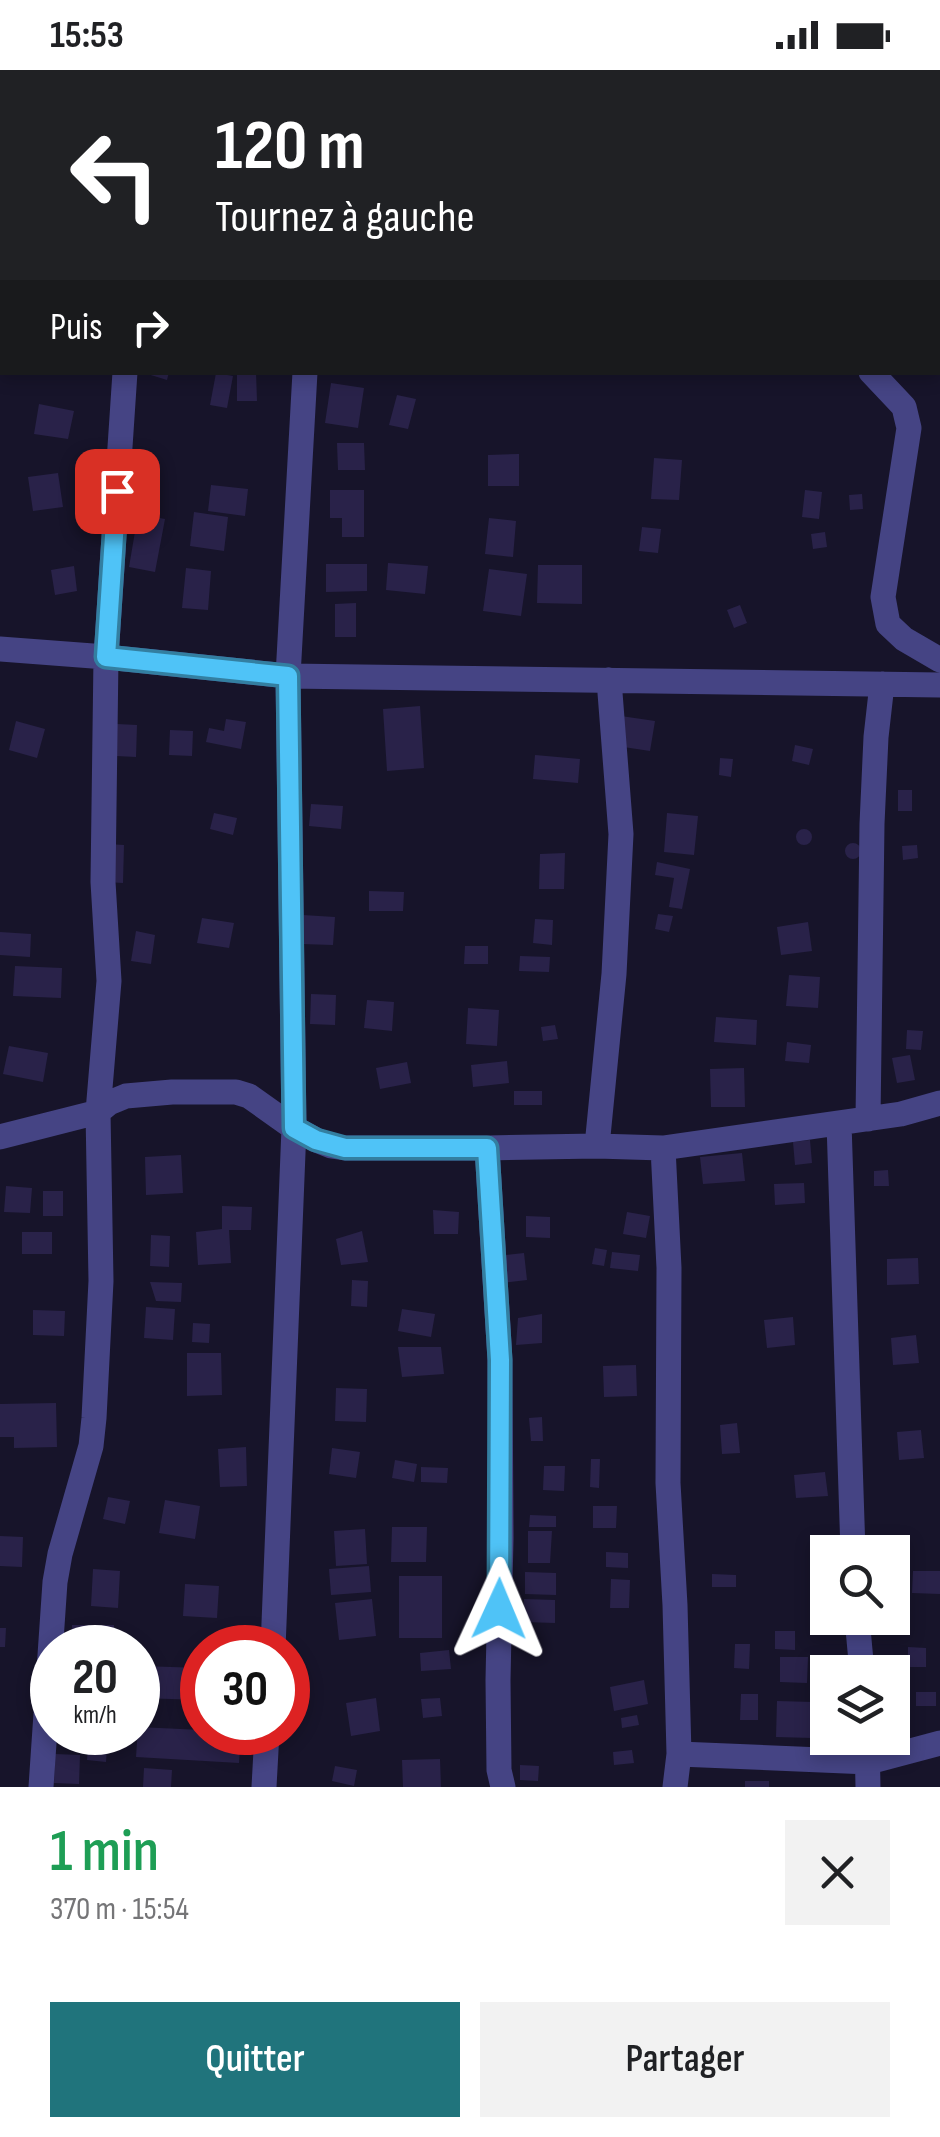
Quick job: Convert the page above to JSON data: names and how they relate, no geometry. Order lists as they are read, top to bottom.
{
  "page": {
    "status": "15:53",
    "turn": ["120 m", "Tournez à gauche"],
    "then": "Puis",
    "speed": "20 km/h",
    "limit": "30",
    "heading": ["1 min", "370 m · 15:54"],
    "buttons": ["Quitter", "Partager"]
  }
}
